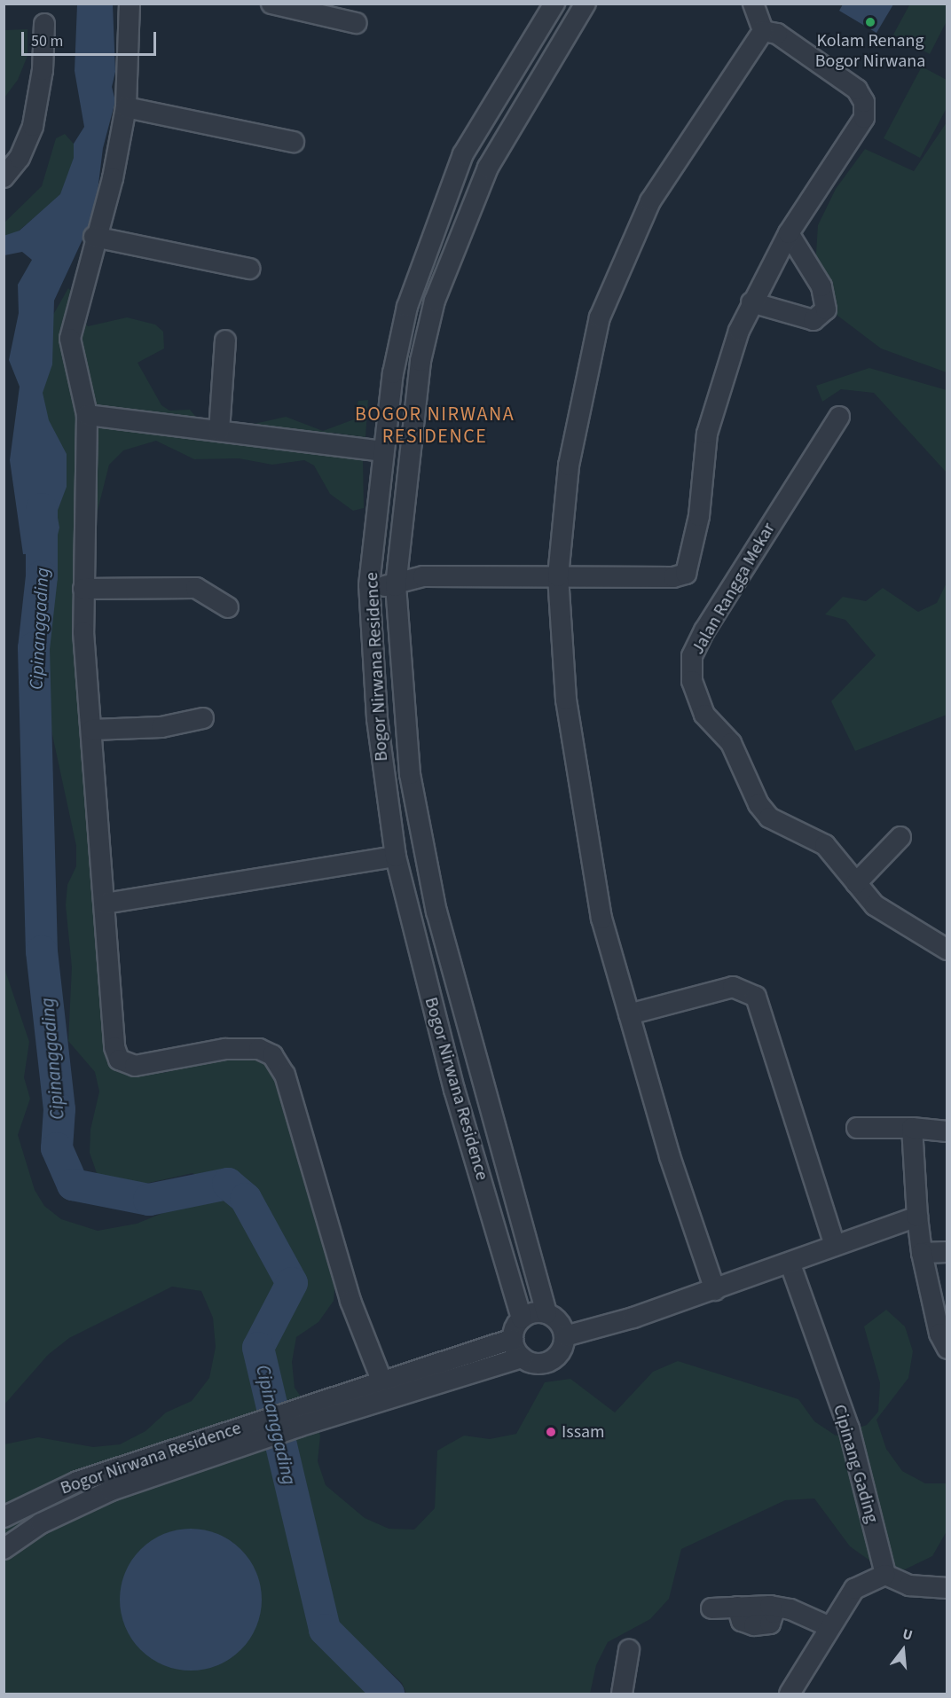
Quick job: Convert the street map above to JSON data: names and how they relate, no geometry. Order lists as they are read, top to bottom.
{
  "streets": {
    "street": ["Jalan Rangga Mekar", "Bogor Nirwana Residence", "Cipinang Gading"]
  },
  "districts": ["BOGOR NIRWANA RESIDENCE"],
  "water": ["Cipinanggading"],
  "places": ["Kolam Renang Bogor Nirwana", "Issam"],
  "scale_bar": "50 m",
  "north": "top"
}
